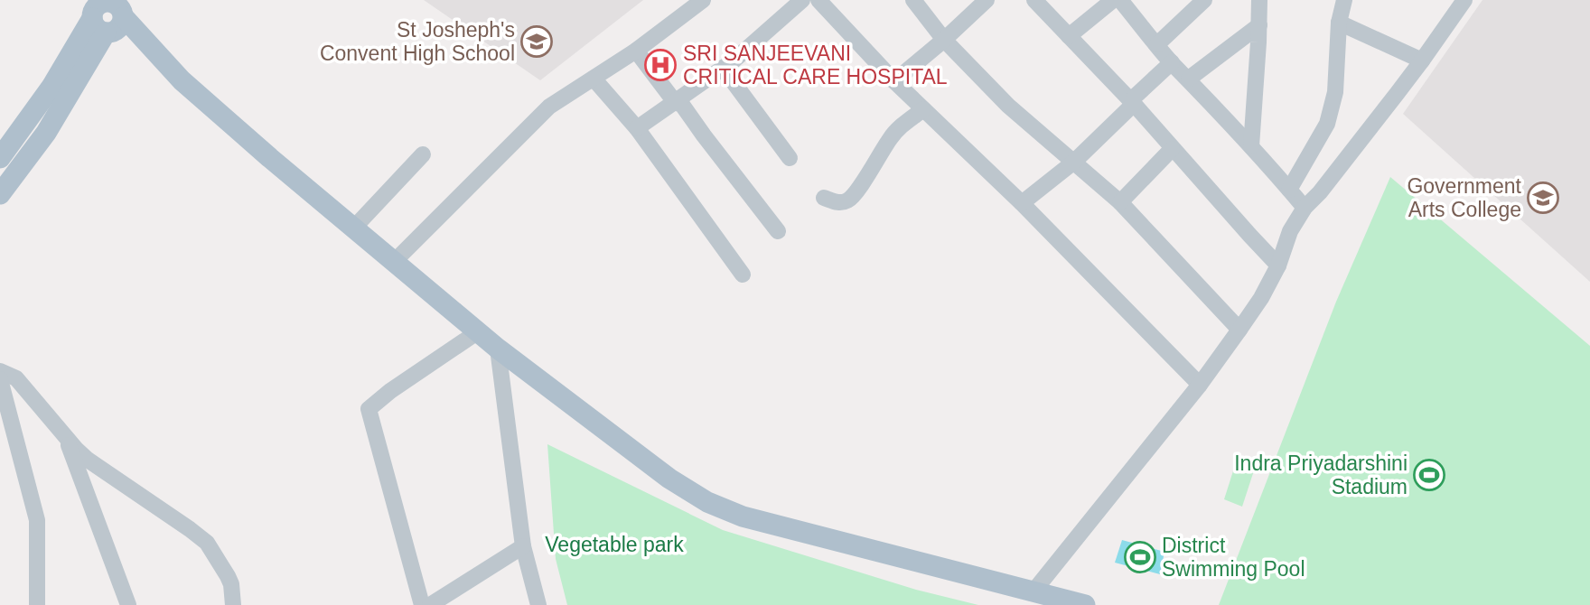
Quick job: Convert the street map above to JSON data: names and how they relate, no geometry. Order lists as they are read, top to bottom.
{
  "parks": ["Vegetable park"],
  "places": {
    "school or university": ["St Josheph's Convent High School", "Government Arts College"],
    "hospital": ["SRI SANJEEVANI CRITICAL CARE HOSPITAL"],
    "sports": ["Indra Priyadarshini Stadium", "District Swimming Pool"]
  }
}
